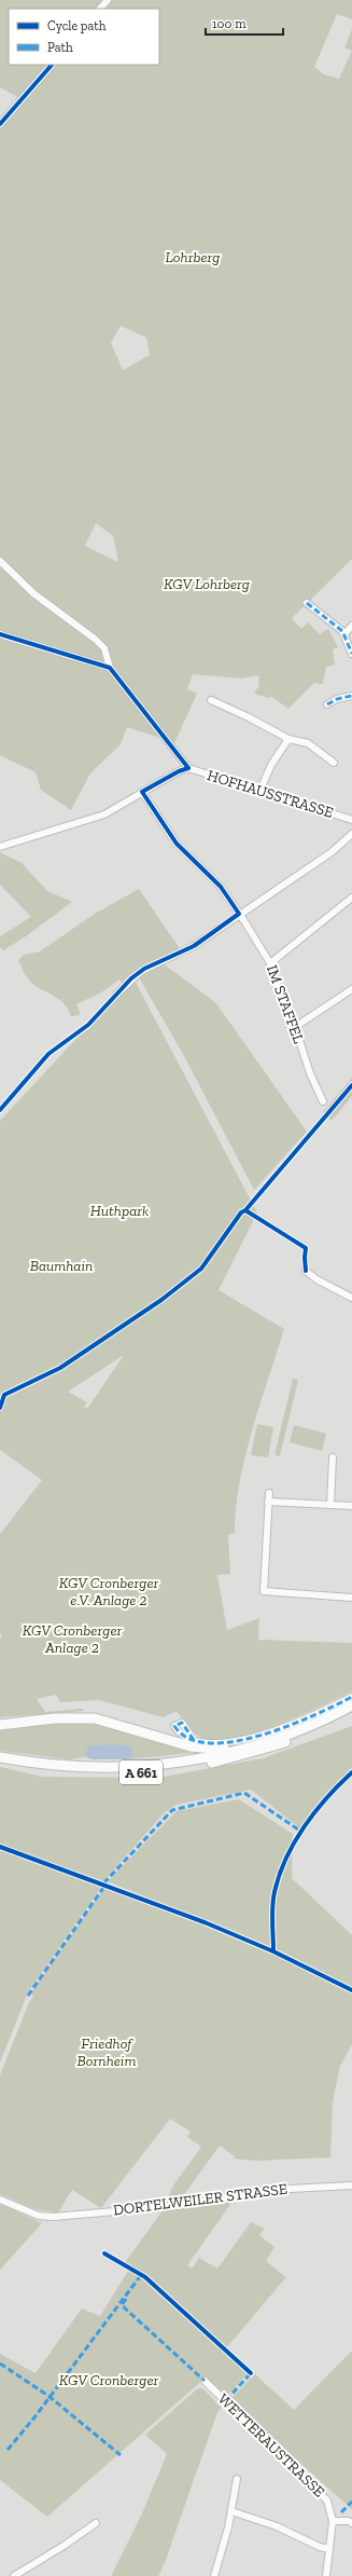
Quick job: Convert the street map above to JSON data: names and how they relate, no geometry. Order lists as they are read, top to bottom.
{
  "streets": {
    "highway": ["A 661"],
    "street": [
      "HOFHAUSSTRASSE",
      "IM STAFFEL",
      "DORTELWEILER STRASSE",
      "WETTERAUSTRASSE"
    ]
  },
  "crossings": [
    ["HOFHAUSSTRASSE", "IM STAFFEL"]
  ],
  "parks": [
    "Lohrberg",
    "KGV Lohrberg",
    "Huthpark",
    "Baumhain",
    "KGV Cronberger e.V. Anlage 2",
    "KGV Cronberger Anlage 2",
    "Friedhof Bornheim",
    "KGV Cronberger"
  ],
  "legend": ["Cycle path", "Path"],
  "scale_bar": "100 m"
}
